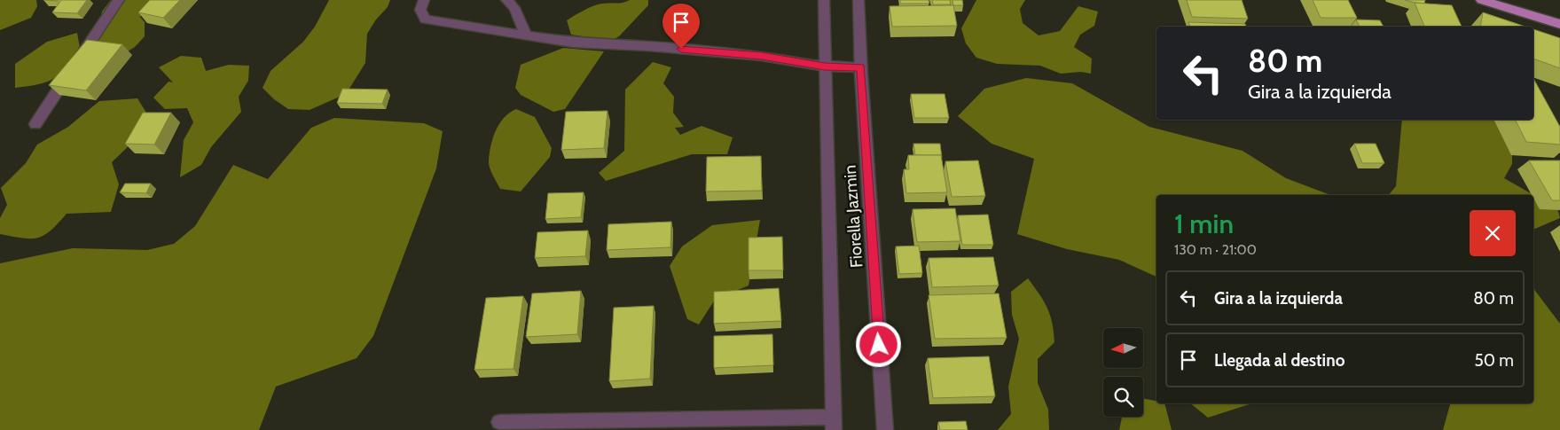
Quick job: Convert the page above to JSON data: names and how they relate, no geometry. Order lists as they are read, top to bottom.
{
  "streets": {
    "street": ["Fiorella Jazmin"]
  },
  "north": "left",
  "page": {
    "turn": ["80 m", "Gira a la izquierda"],
    "heading": ["1 min", "130 m · 21:00"],
    "list": [
      {
        "name": "Gira a la izquierda",
        "value": "80 m"
      },
      {
        "name": "Llegada al destino",
        "value": "50 m"
      }
    ]
  }
}
